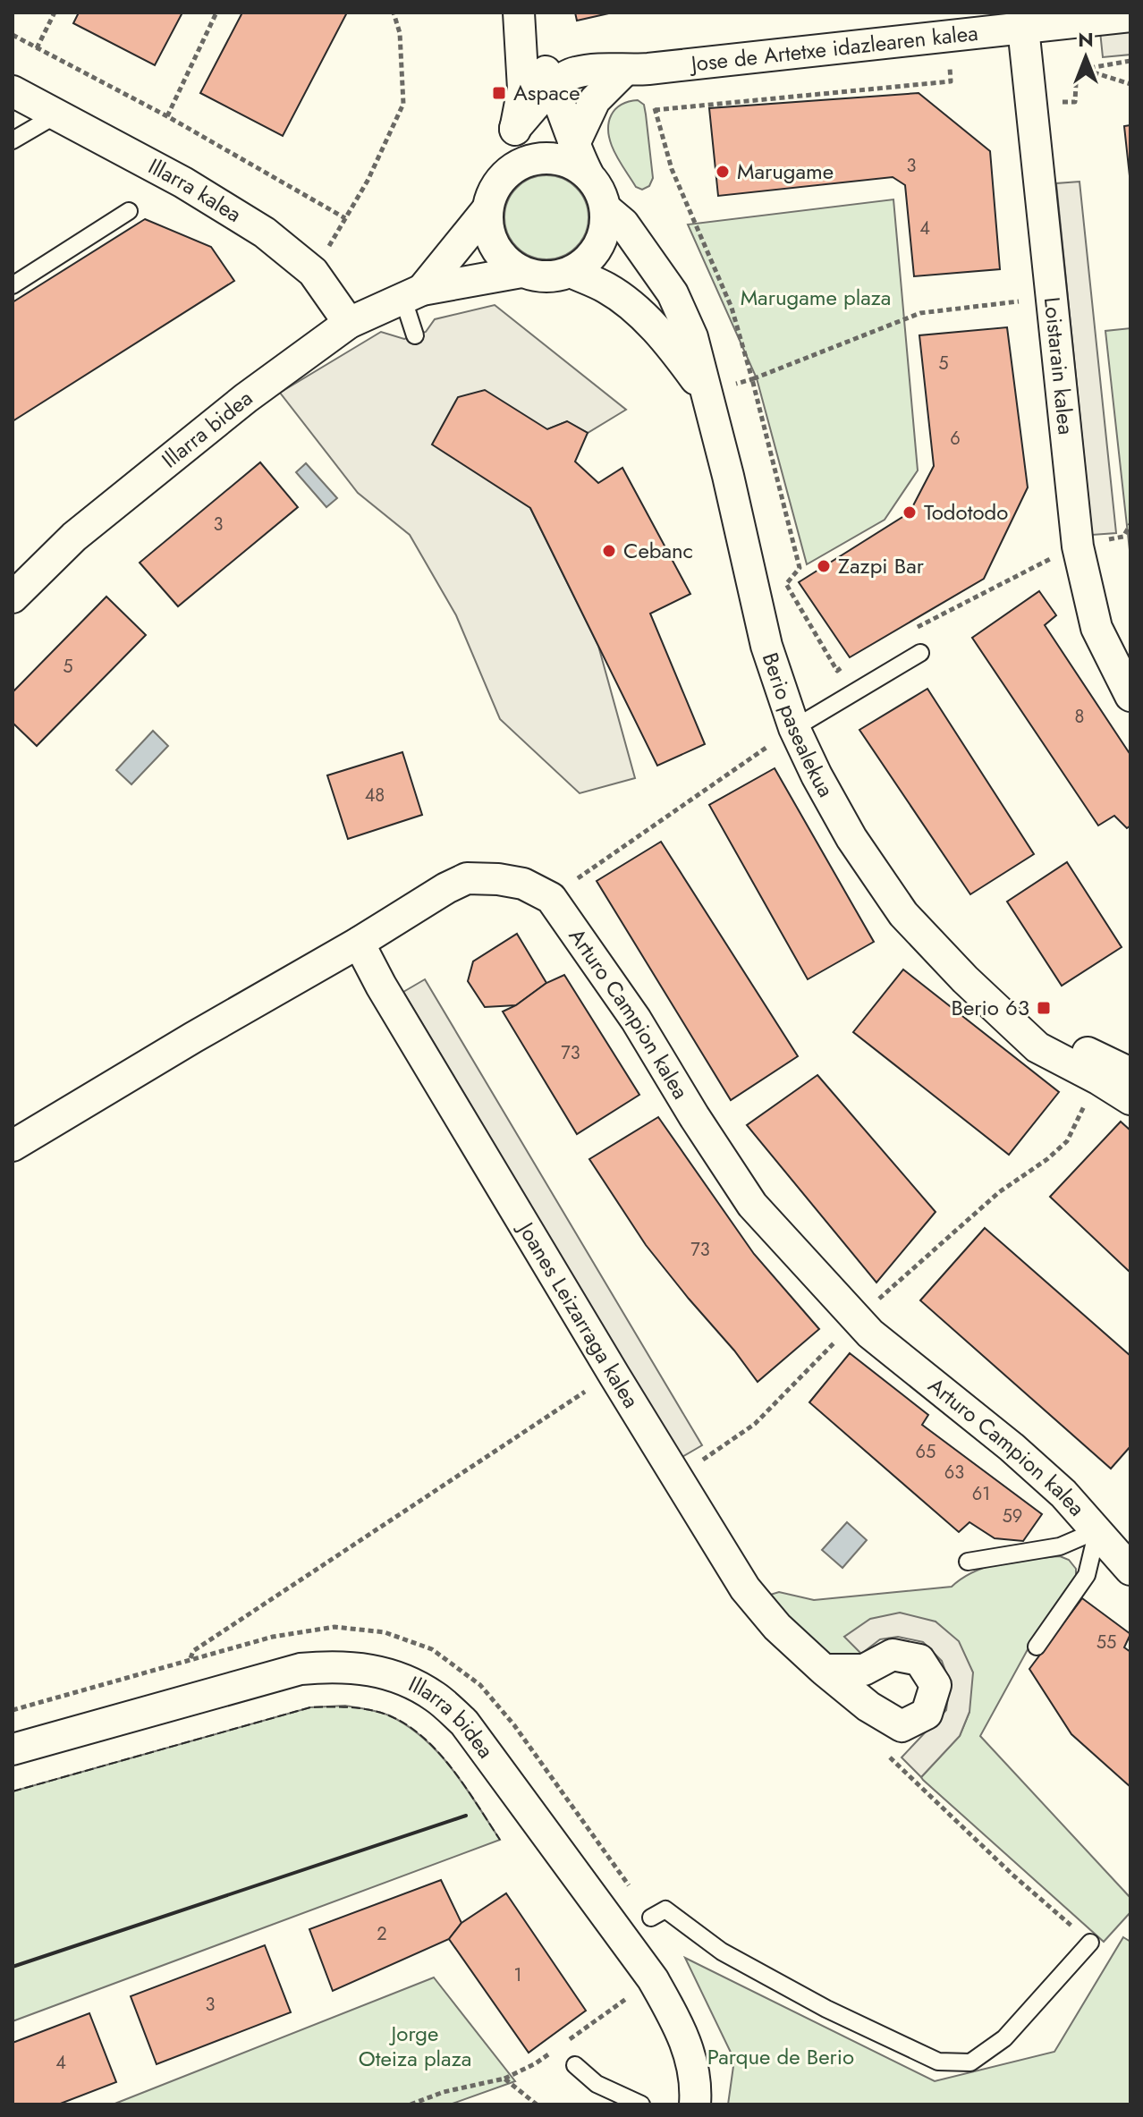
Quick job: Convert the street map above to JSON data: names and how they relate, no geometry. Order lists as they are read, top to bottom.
{
  "streets": {
    "street": [
      "Jose de Artetxe idazlearen kalea",
      "Illarra kalea",
      "Loistarain kalea",
      "Illarra bidea",
      "Berio pasealekua",
      "Arturo Campion kalea",
      "Joanes Leizarraga kalea"
    ]
  },
  "crossings": [
    ["Jose de Artetxe idazlearen kalea", "Loistarain kalea"],
    ["Illarra kalea", "Illarra bidea"],
    ["Illarra bidea", "Berio pasealekua"],
    ["Arturo Campion kalea", "Joanes Leizarraga kalea"]
  ],
  "parks": ["Marugame plaza", "Jorge Oteiza plaza", "Parque de Berio"],
  "places": {
    "transit": ["Aspace", "Berio 63"],
    "other": [
      "Marugame",
      "Todotodo",
      "Cebanc",
      "Zazpi Bar"
    ]
  },
  "house_numbers": [
    "3",
    "4",
    "5",
    "6",
    "3",
    "5",
    "8",
    "48",
    "73",
    "73",
    "65",
    "63",
    "61",
    "59",
    "55",
    "2",
    "1",
    "3",
    "4"
  ],
  "north": "top"
}
